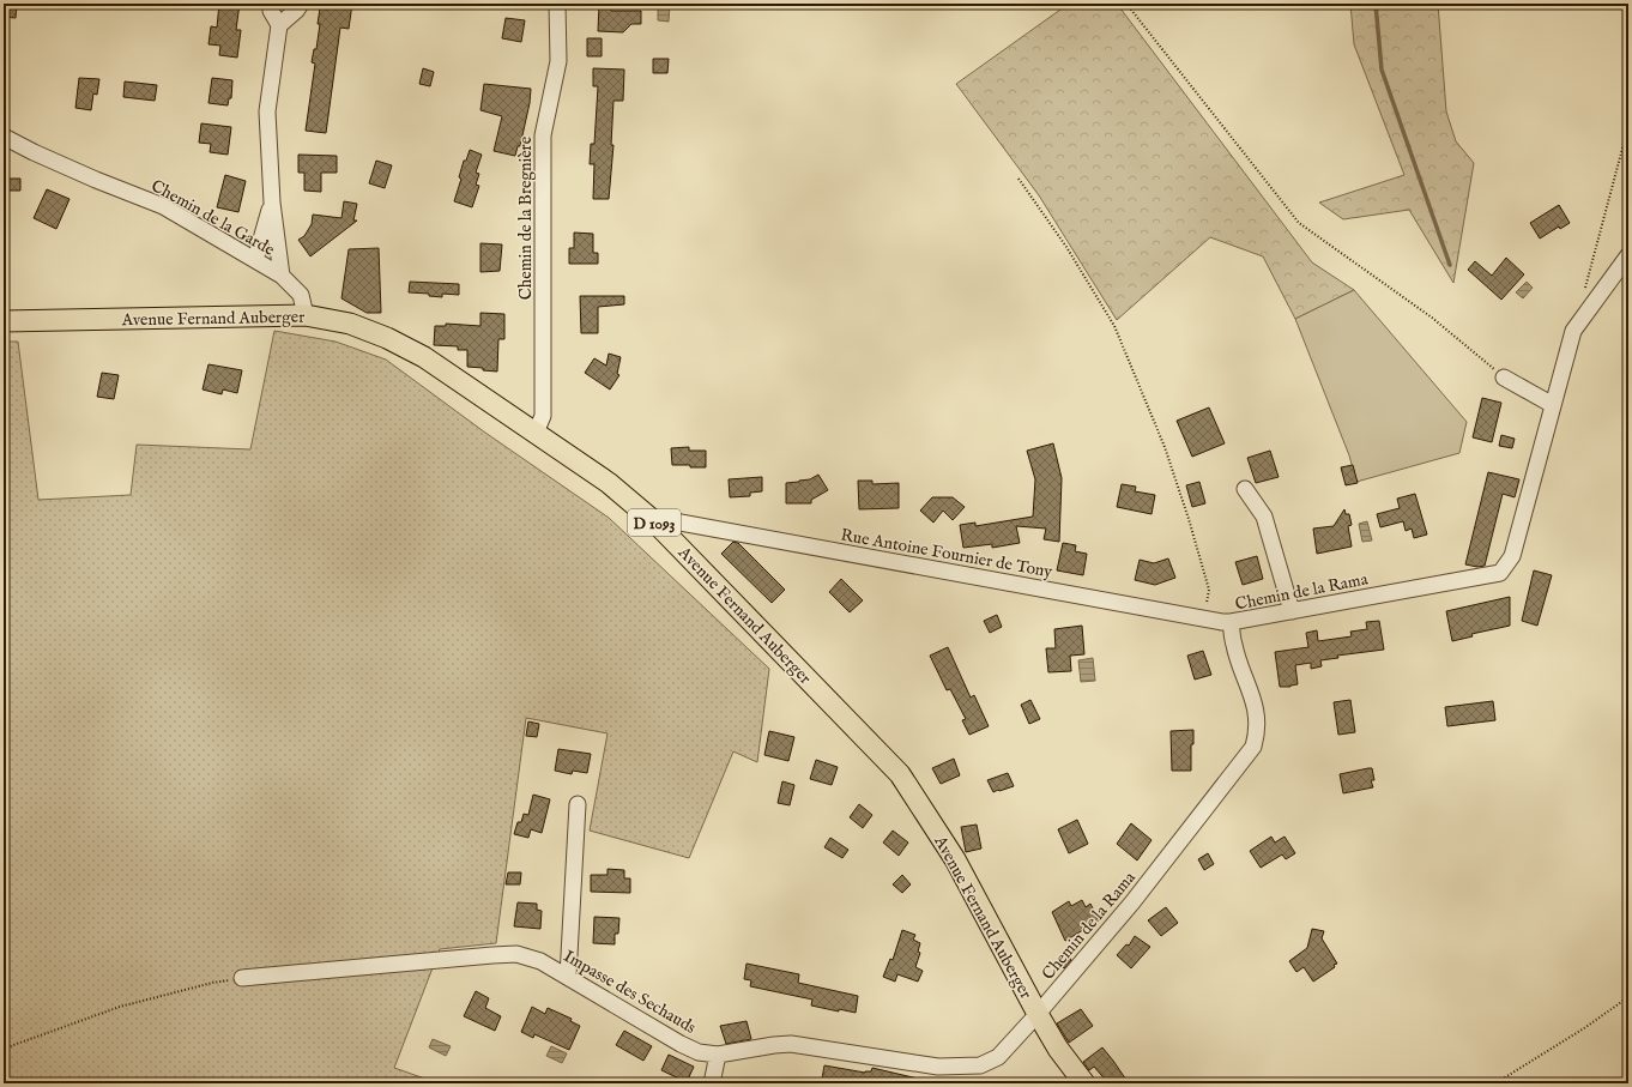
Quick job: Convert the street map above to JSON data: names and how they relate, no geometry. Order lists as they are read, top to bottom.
{
  "streets": {
    "main road": ["Avenue Fernand Auberger", "D 1093"],
    "street": [
      "Chemin de la Garde",
      "Chemin de la Bregnière",
      "Rue Antoine Fournier de Tony",
      "Chemin de la Rama",
      "Impasse des Sechauds"
    ]
  },
  "crossings": [
    ["Chemin de la Garde", "Avenue Fernand Auberger"],
    ["Chemin de la Bregnière", "Avenue Fernand Auberger"],
    ["Avenue Fernand Auberger", "Rue Antoine Fournier de Tony"],
    ["Avenue Fernand Auberger", "Chemin de la Rama"],
    ["Avenue Fernand Auberger", "Impasse des Sechauds"],
    ["Rue Antoine Fournier de Tony", "Chemin de la Rama"],
    ["Chemin de la Rama", "Impasse des Sechauds"]
  ]
}
